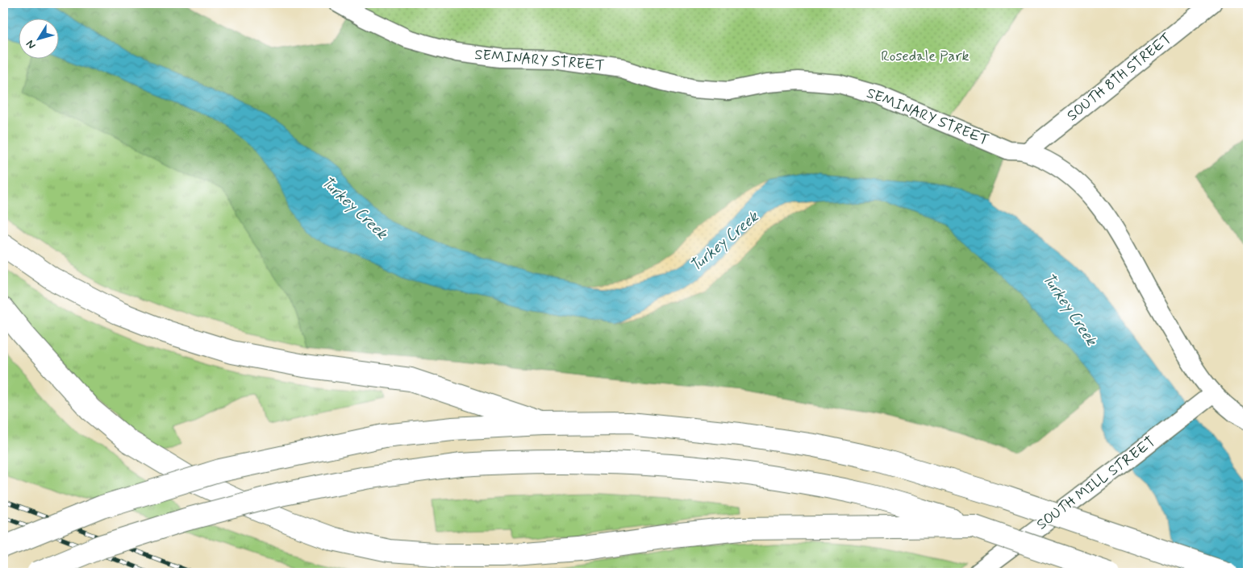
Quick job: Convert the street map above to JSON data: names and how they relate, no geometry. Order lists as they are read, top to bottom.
{
  "streets": {
    "street": ["SEMINARY STREET", "SOUTH 8TH STREET", "SOUTH MILL STREET"]
  },
  "crossings": [
    ["SEMINARY STREET", "SOUTH 8TH STREET"],
    ["SEMINARY STREET", "SOUTH MILL STREET"]
  ],
  "water": ["Turkey Creek"],
  "parks": ["Rosedale Park"],
  "north": "bottom left"
}
